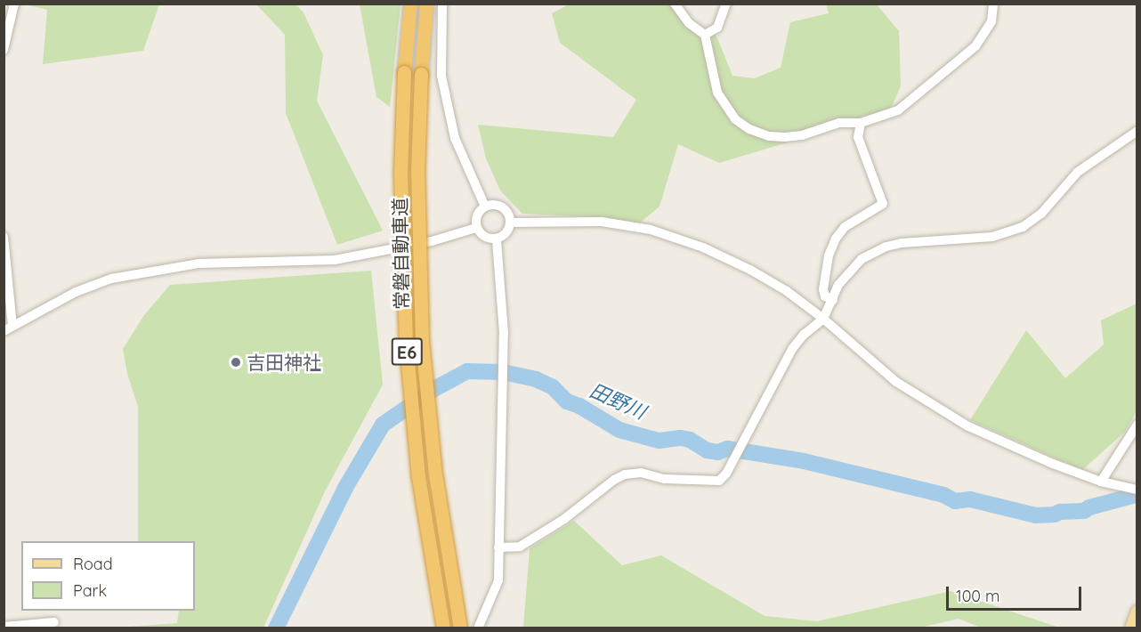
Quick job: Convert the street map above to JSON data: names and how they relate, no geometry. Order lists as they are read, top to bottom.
{
  "streets": {
    "highway": ["常磐自動車道", "E6"]
  },
  "water": ["田野川"],
  "places": ["吉田神社"],
  "legend": ["Road", "Park"],
  "scale_bar": "100 m"
}
